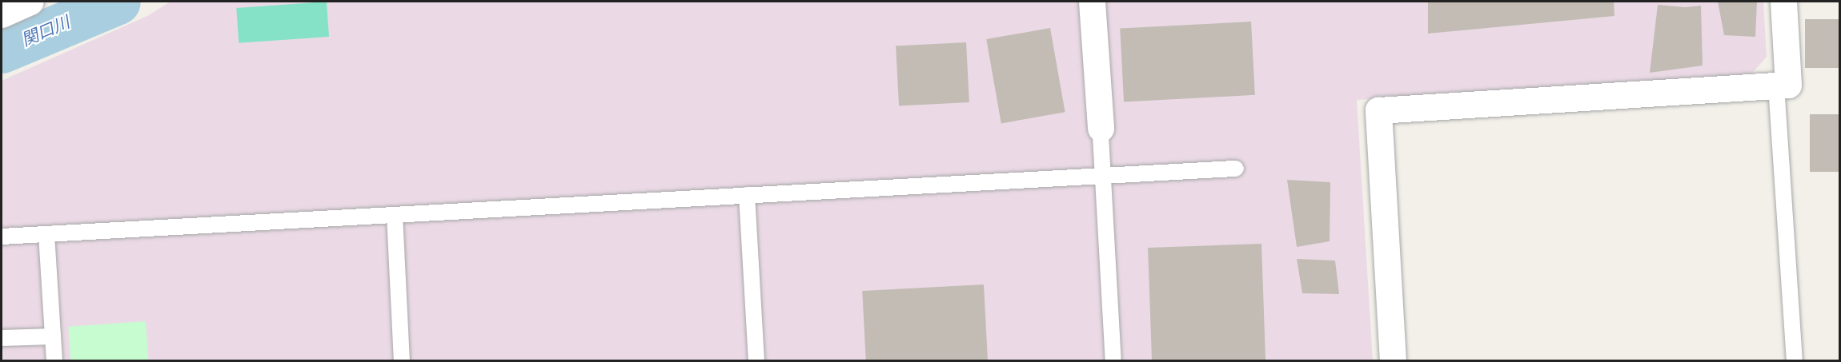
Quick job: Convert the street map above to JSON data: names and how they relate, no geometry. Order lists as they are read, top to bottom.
{
  "water": ["関口川"]
}
